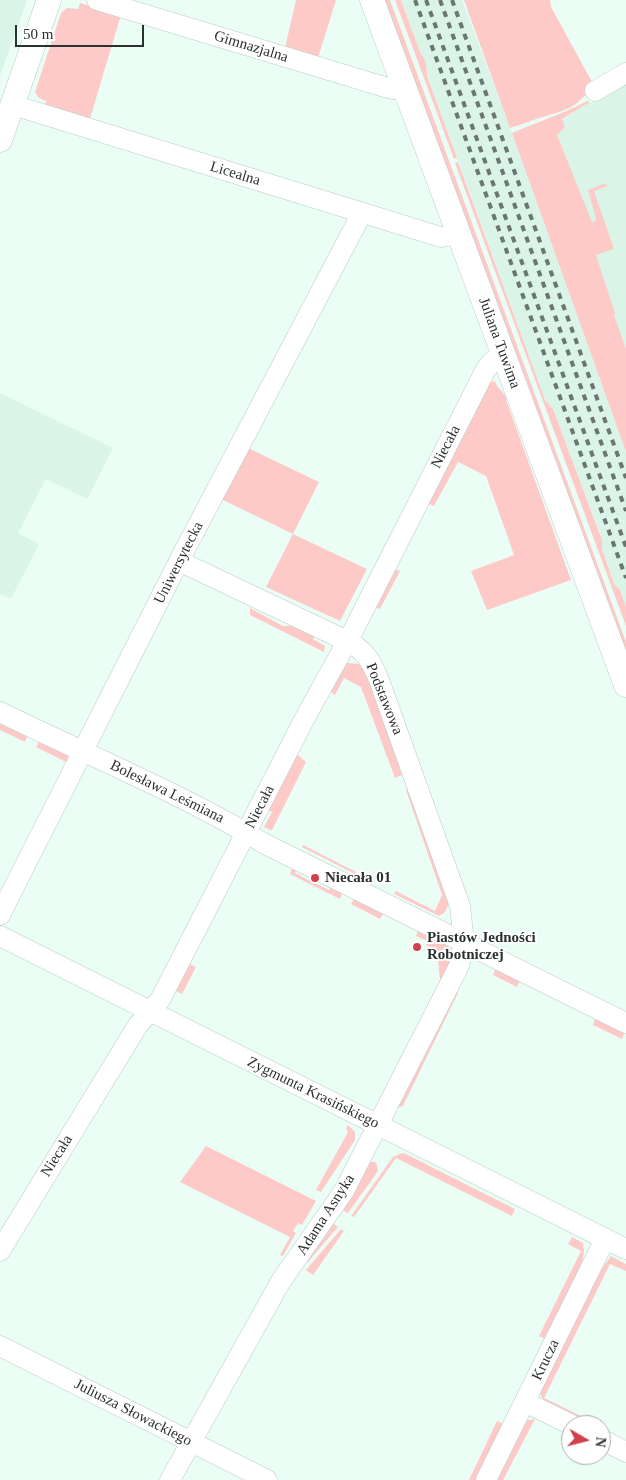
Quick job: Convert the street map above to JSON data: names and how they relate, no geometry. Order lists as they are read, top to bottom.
{
  "streets": {
    "street": [
      "Gimnazjalna",
      "Licealna",
      "Juliana Tuwima",
      "Niecała",
      "Uniwersytecka",
      "Podstawowa",
      "Bolesława Leśmiana",
      "Zygmunta Krasińskiego",
      "Adama Asnyka",
      "Krucza",
      "Juliusza Słowackiego"
    ]
  },
  "crossings": [
    ["Gimnazjalna", "Juliana Tuwima"],
    ["Licealna", "Juliana Tuwima"],
    ["Licealna", "Uniwersytecka"],
    ["Juliana Tuwima", "Niecała"],
    ["Niecała", "Podstawowa"],
    ["Niecała", "Bolesława Leśmiana"],
    ["Niecała", "Zygmunta Krasińskiego"],
    ["Uniwersytecka", "Podstawowa"],
    ["Uniwersytecka", "Bolesława Leśmiana"],
    ["Podstawowa", "Bolesława Leśmiana"],
    ["Podstawowa", "Adama Asnyka"],
    ["Bolesława Leśmiana", "Adama Asnyka"],
    ["Zygmunta Krasińskiego", "Adama Asnyka"],
    ["Zygmunta Krasińskiego", "Krucza"],
    ["Adama Asnyka", "Juliusza Słowackiego"]
  ],
  "places": ["Niecała 01", "Piastów Jedności Robotniczej"],
  "scale_bar": "50 m",
  "north": "right"
}
